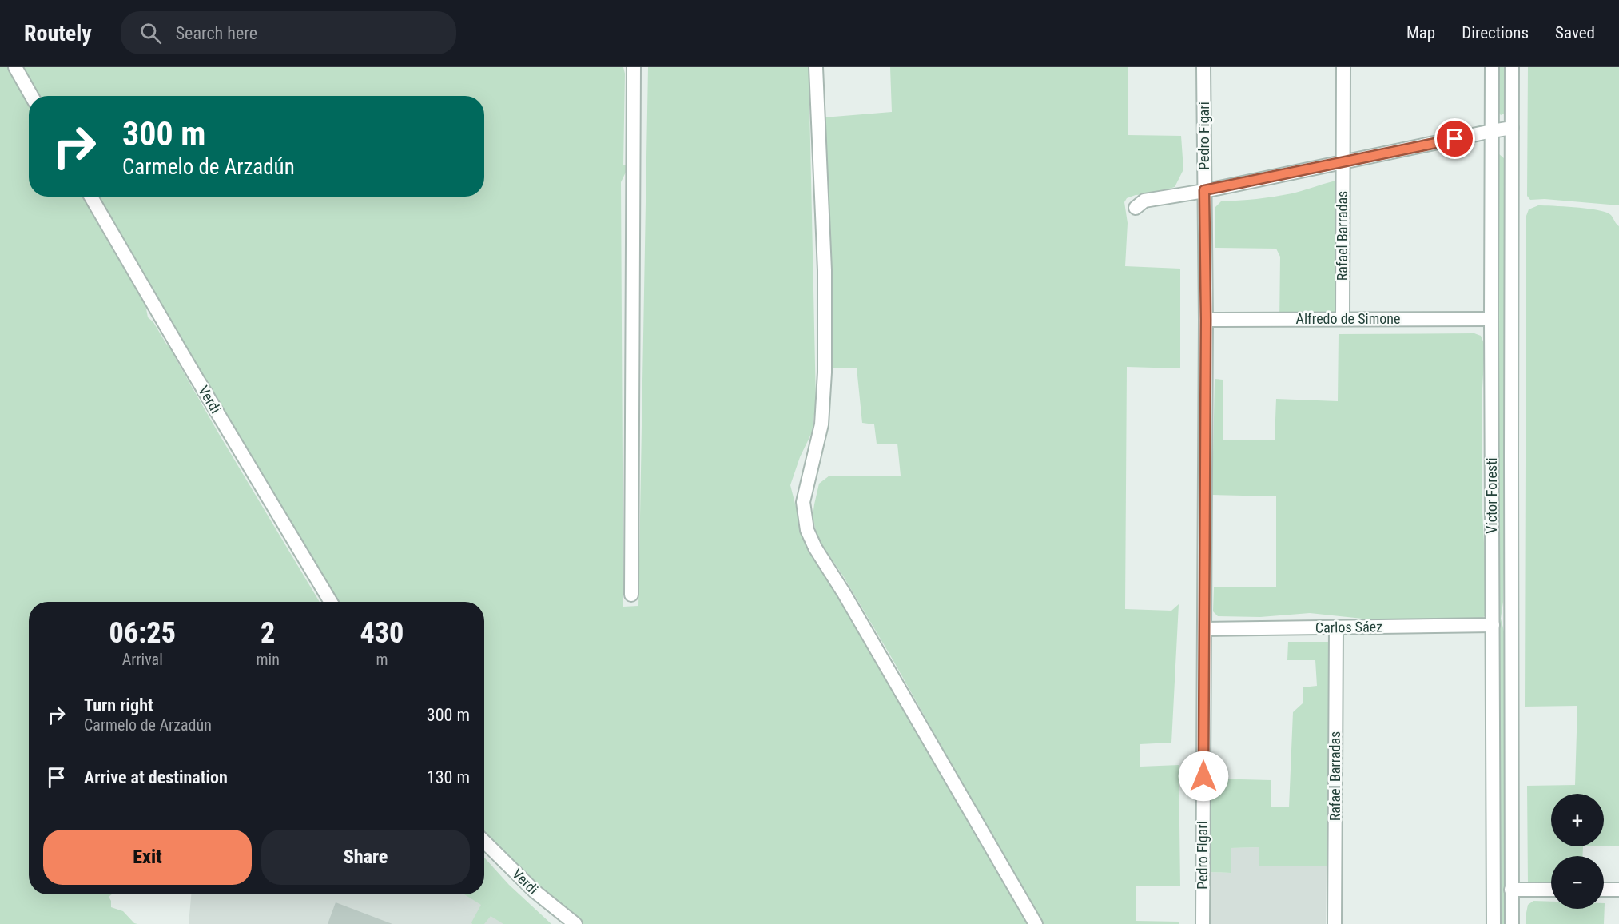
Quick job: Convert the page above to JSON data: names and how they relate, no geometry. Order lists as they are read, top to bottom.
{
  "streets": {
    "street": [
      "Pedro Figari",
      "Rafael Barradas",
      "Alfredo de Simone",
      "Verdi",
      "Víctor Foresti",
      "Carlos Sáez"
    ]
  },
  "crossings": [
    ["Pedro Figari", "Alfredo de Simone"],
    ["Pedro Figari", "Carlos Sáez"],
    ["Rafael Barradas", "Alfredo de Simone"],
    ["Rafael Barradas", "Carlos Sáez"],
    ["Alfredo de Simone", "Víctor Foresti"],
    ["Víctor Foresti", "Carlos Sáez"]
  ],
  "page": {
    "header": "Routely",
    "search": "Search here",
    "nav": ["Map", "Directions", "Saved"],
    "turn": ["300 m", "Carmelo de Arzadún"],
    "eta": [
      "06:25",
      "Arrival",
      "2",
      "min",
      "430",
      "m"
    ],
    "list": [
      {
        "name": "Turn right",
        "note": "Carmelo de Arzadún",
        "value": "300 m"
      },
      {
        "name": "Arrive at destination",
        "value": "130 m"
      }
    ],
    "map_buttons": ["+", "−"],
    "buttons": ["Exit", "Share"]
  }
}
